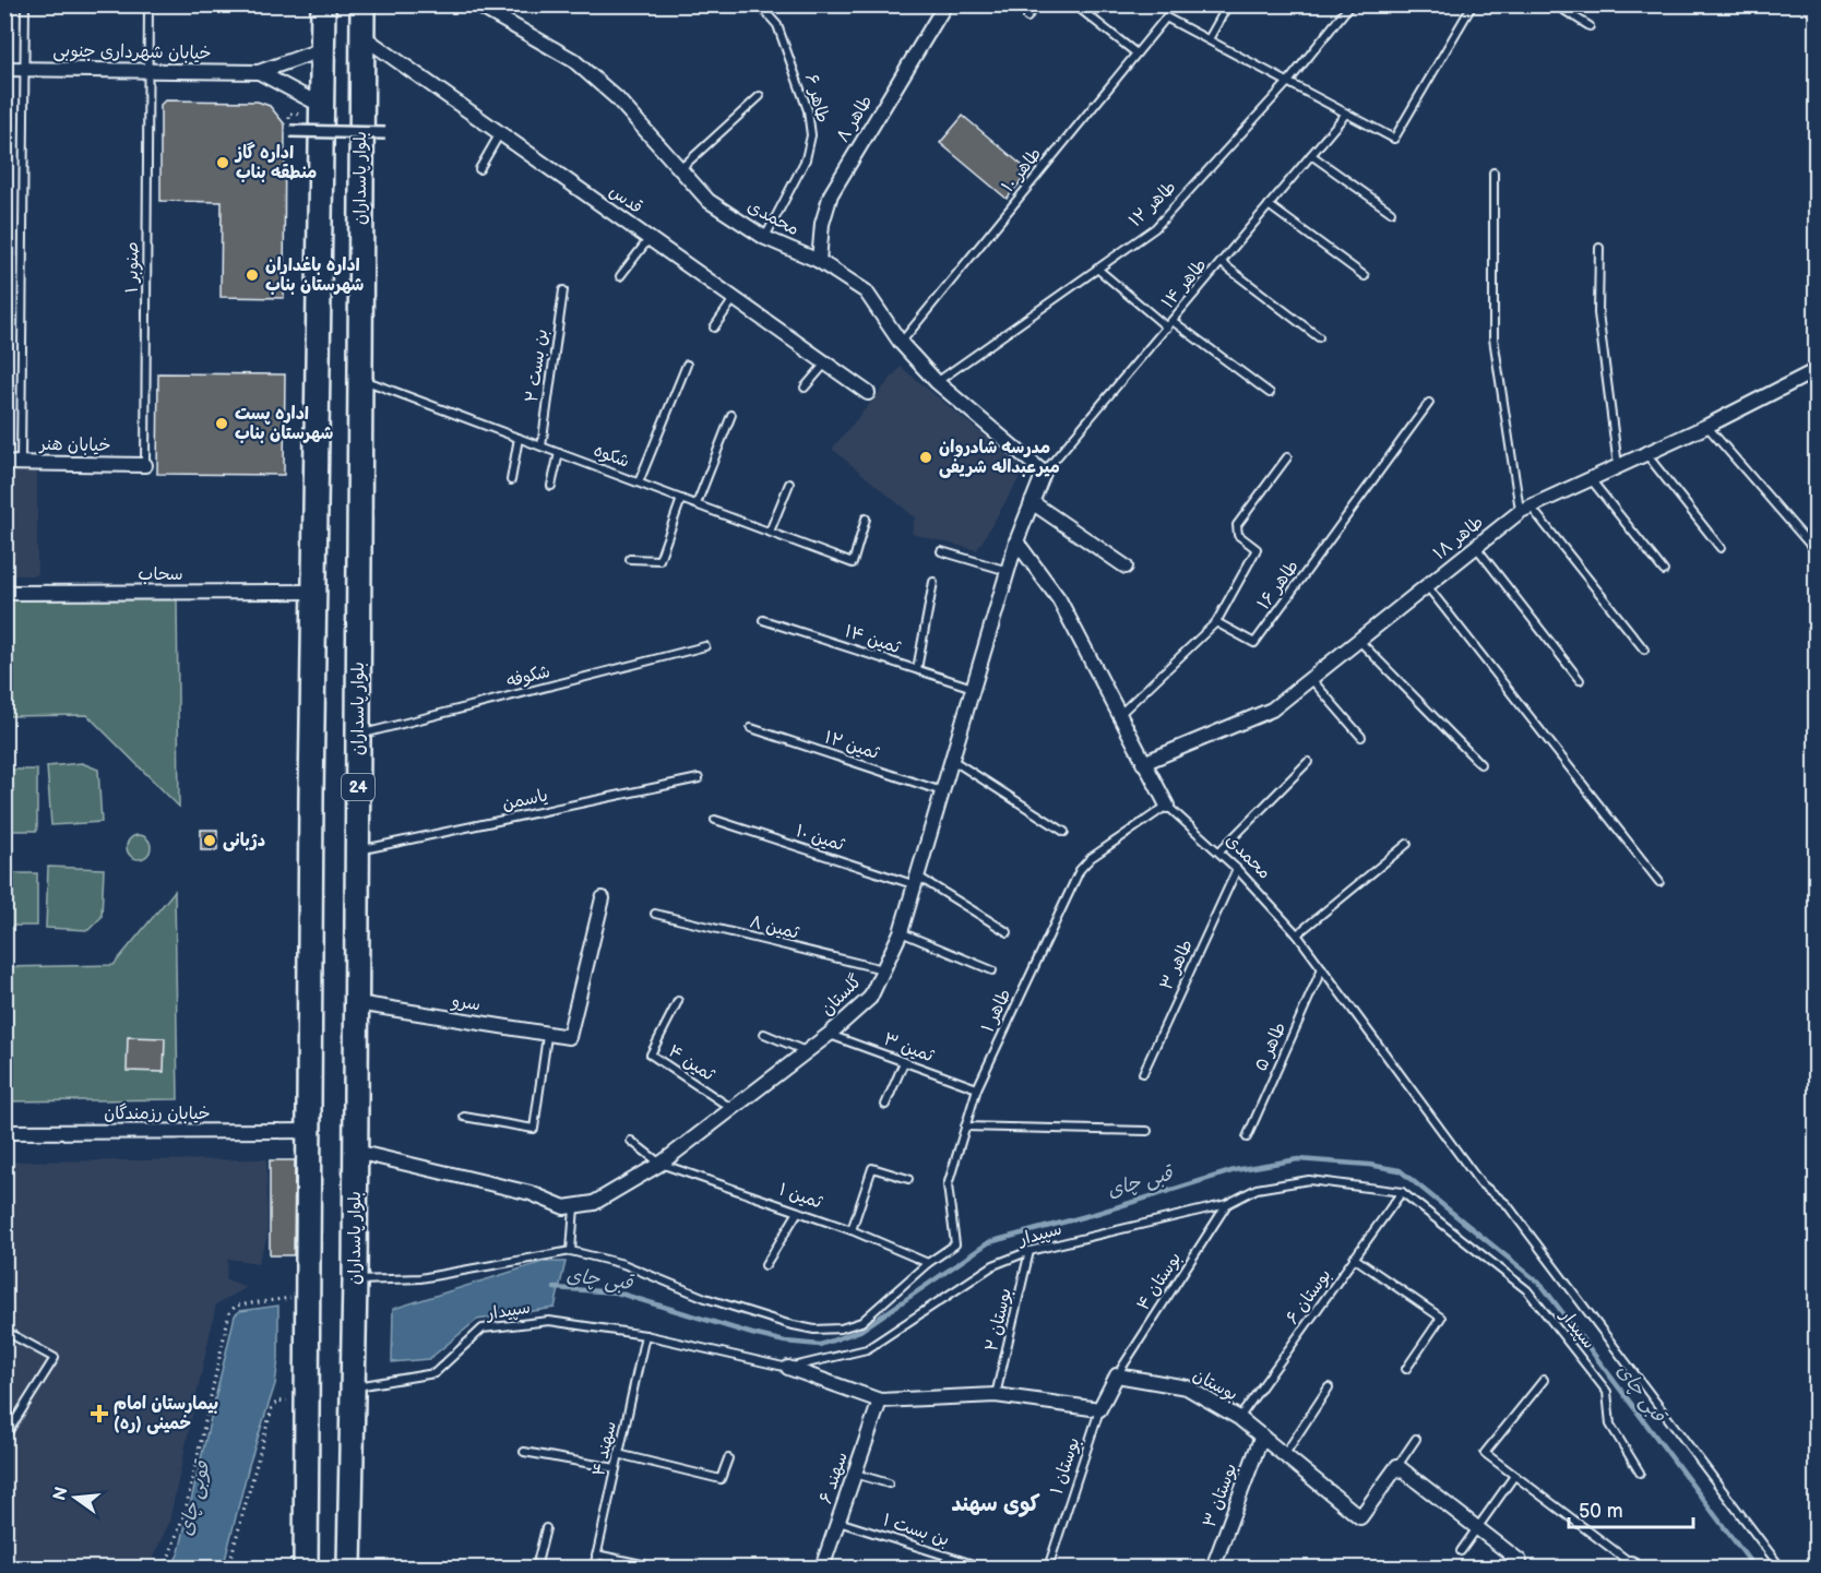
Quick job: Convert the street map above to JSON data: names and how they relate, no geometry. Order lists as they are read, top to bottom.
{
  "streets": {
    "highway": ["بلوار پاسداران", "24"],
    "street": [
      "خیابان شهرداری جنوبی",
      "طاهر ۸",
      "قدس",
      "محمدی",
      "خیابان هنر",
      "طاهر ۱۸",
      "سحاب",
      "گلستان",
      "سرو",
      "خیابان رزمندگان",
      "بوستان",
      "سهند ۶",
      "بوستان ۳"
    ],
    "lane": [
      "طاهر ۶",
      "طاهر ۱۰",
      "طاهر ۱۲",
      "صنوبر ۱",
      "طاهر ۱۴",
      "بن بست ۲",
      "شکوه",
      "طاهر ۱۶",
      "ثمین ۱۴",
      "شکوفه",
      "ثمین ۱۲",
      "یاسمن",
      "ثمین ۱۰",
      "ثمین ۸",
      "طاهر ۳",
      "طاهر ۱",
      "طاهر ۵",
      "ثمین ۳",
      "ثمین ۴",
      "ثمین ۱",
      "سپیدار",
      "بوستان ۴",
      "بوستان ۶",
      "بوستان ۲",
      "سهند ۴",
      "بوستان ۱",
      "بن بست ۱"
    ]
  },
  "crossings": [
    ["خیابان شهرداری جنوبی", "صنوبر ۱"],
    ["طاهر ۶", "محمدی"],
    ["طاهر ۸", "محمدی"],
    ["طاهر ۱۰", "محمدی"],
    ["بلوار پاسداران", "قدس"],
    ["بلوار پاسداران", "شکوه"],
    ["بلوار پاسداران", "شکوفه"],
    ["بلوار پاسداران", "یاسمن"],
    ["بلوار پاسداران", "سرو"],
    ["بلوار پاسداران", "سپیدار"],
    ["طاهر ۱۲", "محمدی"],
    ["محمدی", "طاهر ۱۴"],
    ["محمدی", "طاهر ۱۸"],
    ["محمدی", "طاهر ۳"],
    ["محمدی", "گلستان"],
    ["محمدی", "طاهر ۱"],
    ["محمدی", "طاهر ۵"],
    ["صنوبر ۱", "خیابان هنر"],
    ["طاهر ۱۴", "گلستان"],
    ["بن بست ۲", "شکوه"],
    ["ثمین ۱۴", "گلستان"],
    ["ثمین ۱۲", "گلستان"],
    ["ثمین ۱۰", "گلستان"],
    ["ثمین ۸", "گلستان"],
    ["گلستان", "ثمین ۳"],
    ["گلستان", "ثمین ۴"],
    ["گلستان", "ثمین ۱"],
    ["طاهر ۱", "ثمین ۳"],
    ["طاهر ۱", "ثمین ۱"],
    ["سپیدار", "بوستان ۴"],
    ["سپیدار", "بوستان ۶"],
    ["سپیدار", "بوستان ۲"],
    ["سپیدار", "سهند ۴"],
    ["بوستان ۴", "بوستان"],
    ["بوستان ۶", "بوستان"],
    ["بوستان", "بوستان ۳"],
    ["سهند ۶", "بن بست ۱"]
  ],
  "districts": ["کوی سهند"],
  "water": ["قبی چای", "قوبی چای"],
  "places": {
    "other": [
      "اداره گاز منطقه بناب",
      "اداره باغداران شهرستان بناب",
      "اداره پست شهرستان بناب",
      "مدرسه شادروان میرعبداله شریفی",
      "دژبانی"
    ],
    "health": ["بیمارستان امام خمینی (ره)"]
  },
  "scale_bar": "50 m",
  "north": "left"
}
